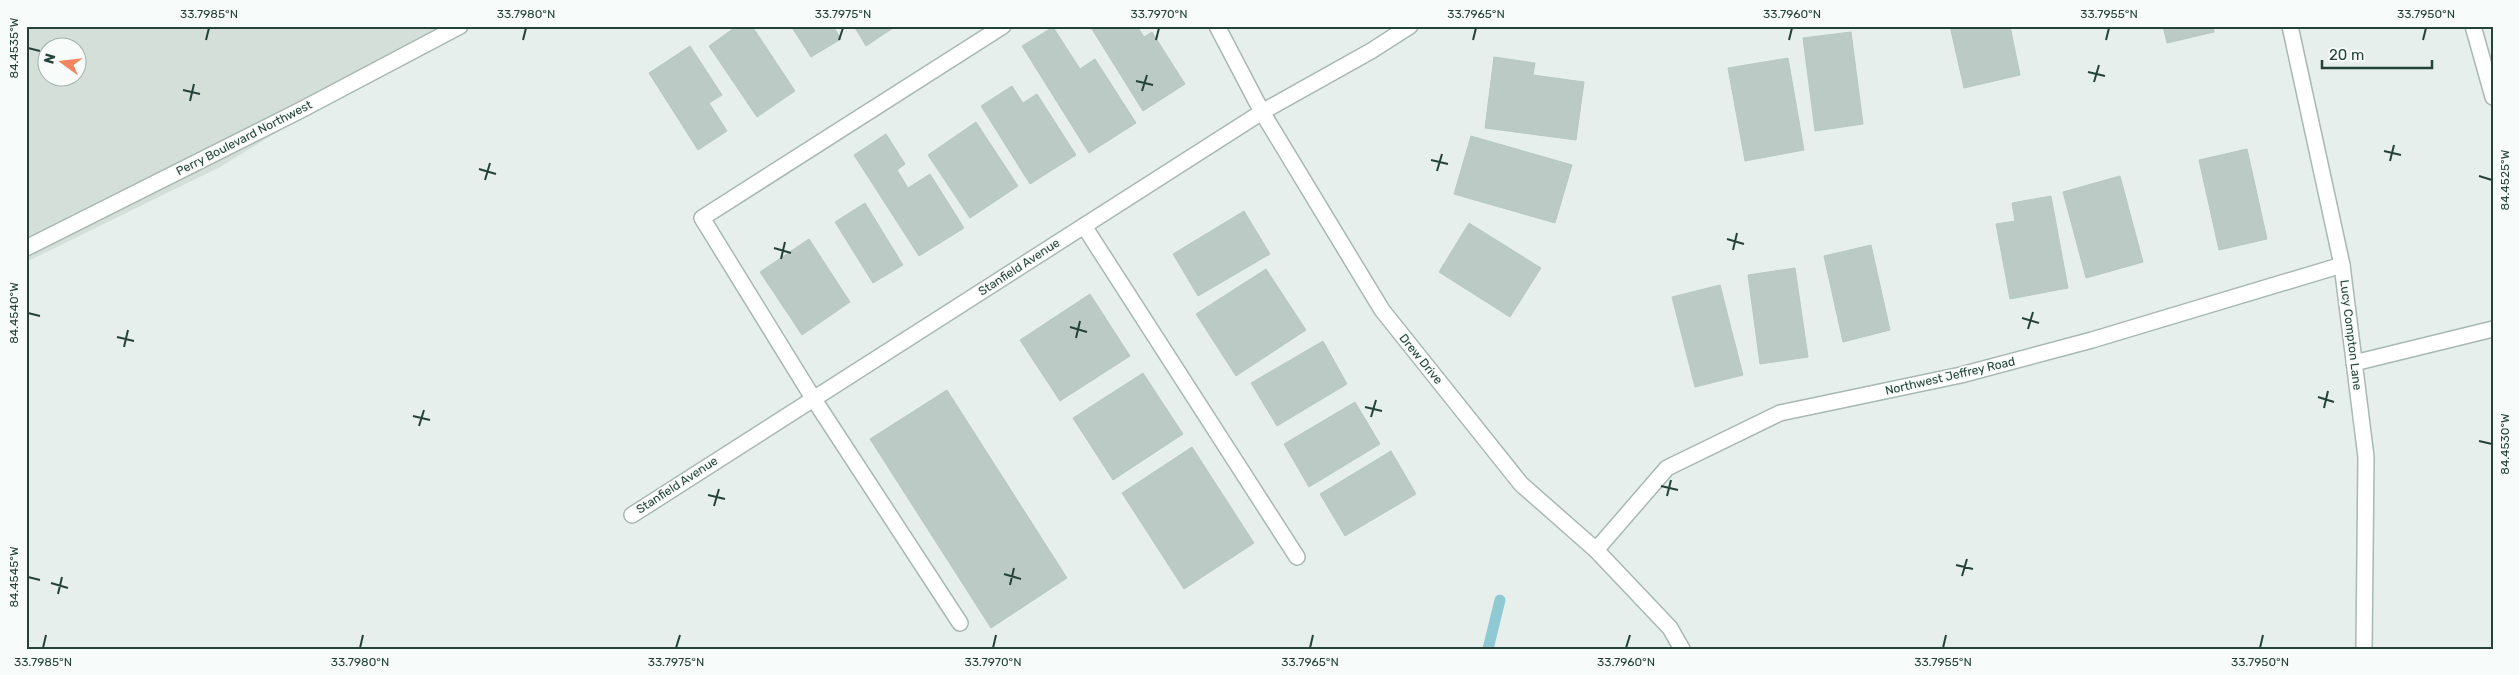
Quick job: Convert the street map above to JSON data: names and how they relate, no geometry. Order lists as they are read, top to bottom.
{
  "streets": {
    "street": [
      "Perry Boulevard Northwest",
      "Stanfield Avenue",
      "Lucy Compton Lane",
      "Drew Drive",
      "Northwest Jeffrey Road"
    ]
  },
  "crossings": [
    ["Stanfield Avenue", "Drew Drive"],
    ["Lucy Compton Lane", "Northwest Jeffrey Road"],
    ["Drew Drive", "Northwest Jeffrey Road"]
  ],
  "scale_bar": "20 m",
  "north": "left",
  "coordinates": [
    "33.7985°N",
    "33.7980°N",
    "33.7975°N",
    "33.7970°N",
    "33.7965°N",
    "33.7960°N",
    "33.7955°N",
    "33.7950°N",
    "84.4535°W",
    "84.4525°W",
    "84.4540°W",
    "84.4530°W",
    "84.4545°W"
  ]
}
